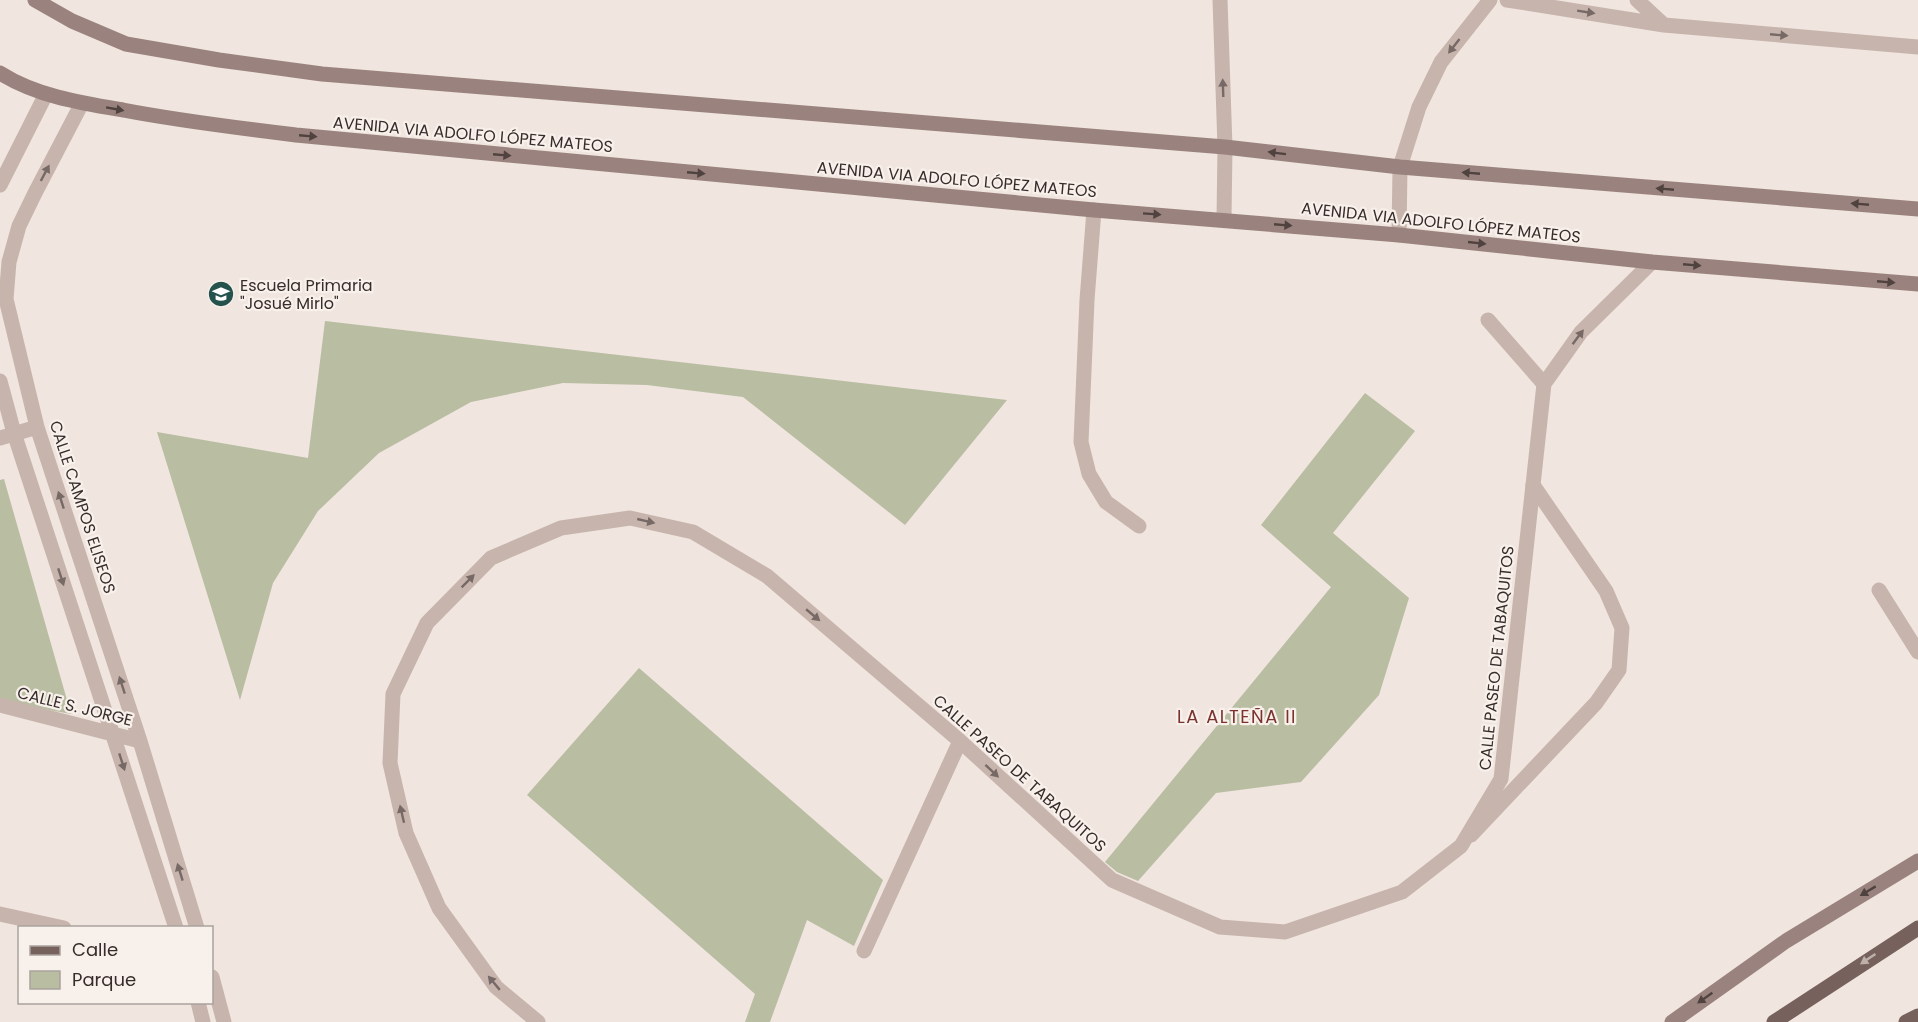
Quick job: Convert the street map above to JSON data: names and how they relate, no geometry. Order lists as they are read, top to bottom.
{
  "streets": {
    "main road": ["AVENIDA VIA ADOLFO LÓPEZ MATEOS"],
    "street": ["CALLE CAMPOS ELISEOS", "CALLE PASEO DE TABAQUITOS", "CALLE S. JORGE"]
  },
  "crossings": [
    ["AVENIDA VIA ADOLFO LÓPEZ MATEOS", "CALLE CAMPOS ELISEOS"],
    ["AVENIDA VIA ADOLFO LÓPEZ MATEOS", "CALLE PASEO DE TABAQUITOS"],
    ["CALLE CAMPOS ELISEOS", "CALLE S. JORGE"]
  ],
  "districts": ["LA ALTEÑA II"],
  "places": {
    "school or university": ["Escuela Primaria \"Josué Mirlo\""]
  },
  "legend": ["Calle", "Parque"]
}
